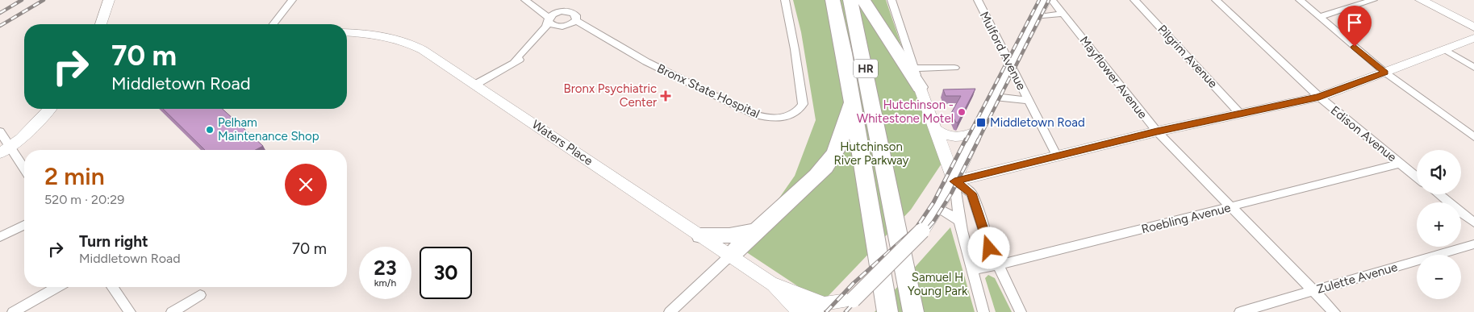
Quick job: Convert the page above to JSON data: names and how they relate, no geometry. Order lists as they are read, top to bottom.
{
  "streets": {
    "highway": ["HR"],
    "main road": ["Waters Place"],
    "street": [
      "Mulford Avenue",
      "Pilgrim Avenue",
      "Mayflower Avenue",
      "Bronx State Hospital",
      "Edison Avenue",
      "Roebling Avenue",
      "Zulette Avenue"
    ]
  },
  "crossings": [
    ["Mayflower Avenue", "Roebling Avenue"],
    ["Mayflower Avenue", "Zulette Avenue"],
    ["Edison Avenue", "Roebling Avenue"]
  ],
  "parks": ["Hutchinson River Parkway", "Samuel H Young Park"],
  "places": {
    "health": ["Bronx Psychiatric Center"],
    "other": ["Hutchinson - Whitestone Motel", "Pelham Maintenance Shop"],
    "transit": ["Middletown Road"]
  },
  "page": {
    "turn": ["70 m", "Middletown Road"],
    "map_buttons": ["+", "−"],
    "heading": ["2 min", "520 m · 20:29"],
    "list": [
      {
        "name": "Turn right",
        "note": "Middletown Road",
        "value": "70 m"
      }
    ],
    "speed": "23 km/h",
    "limit": "30"
  }
}
